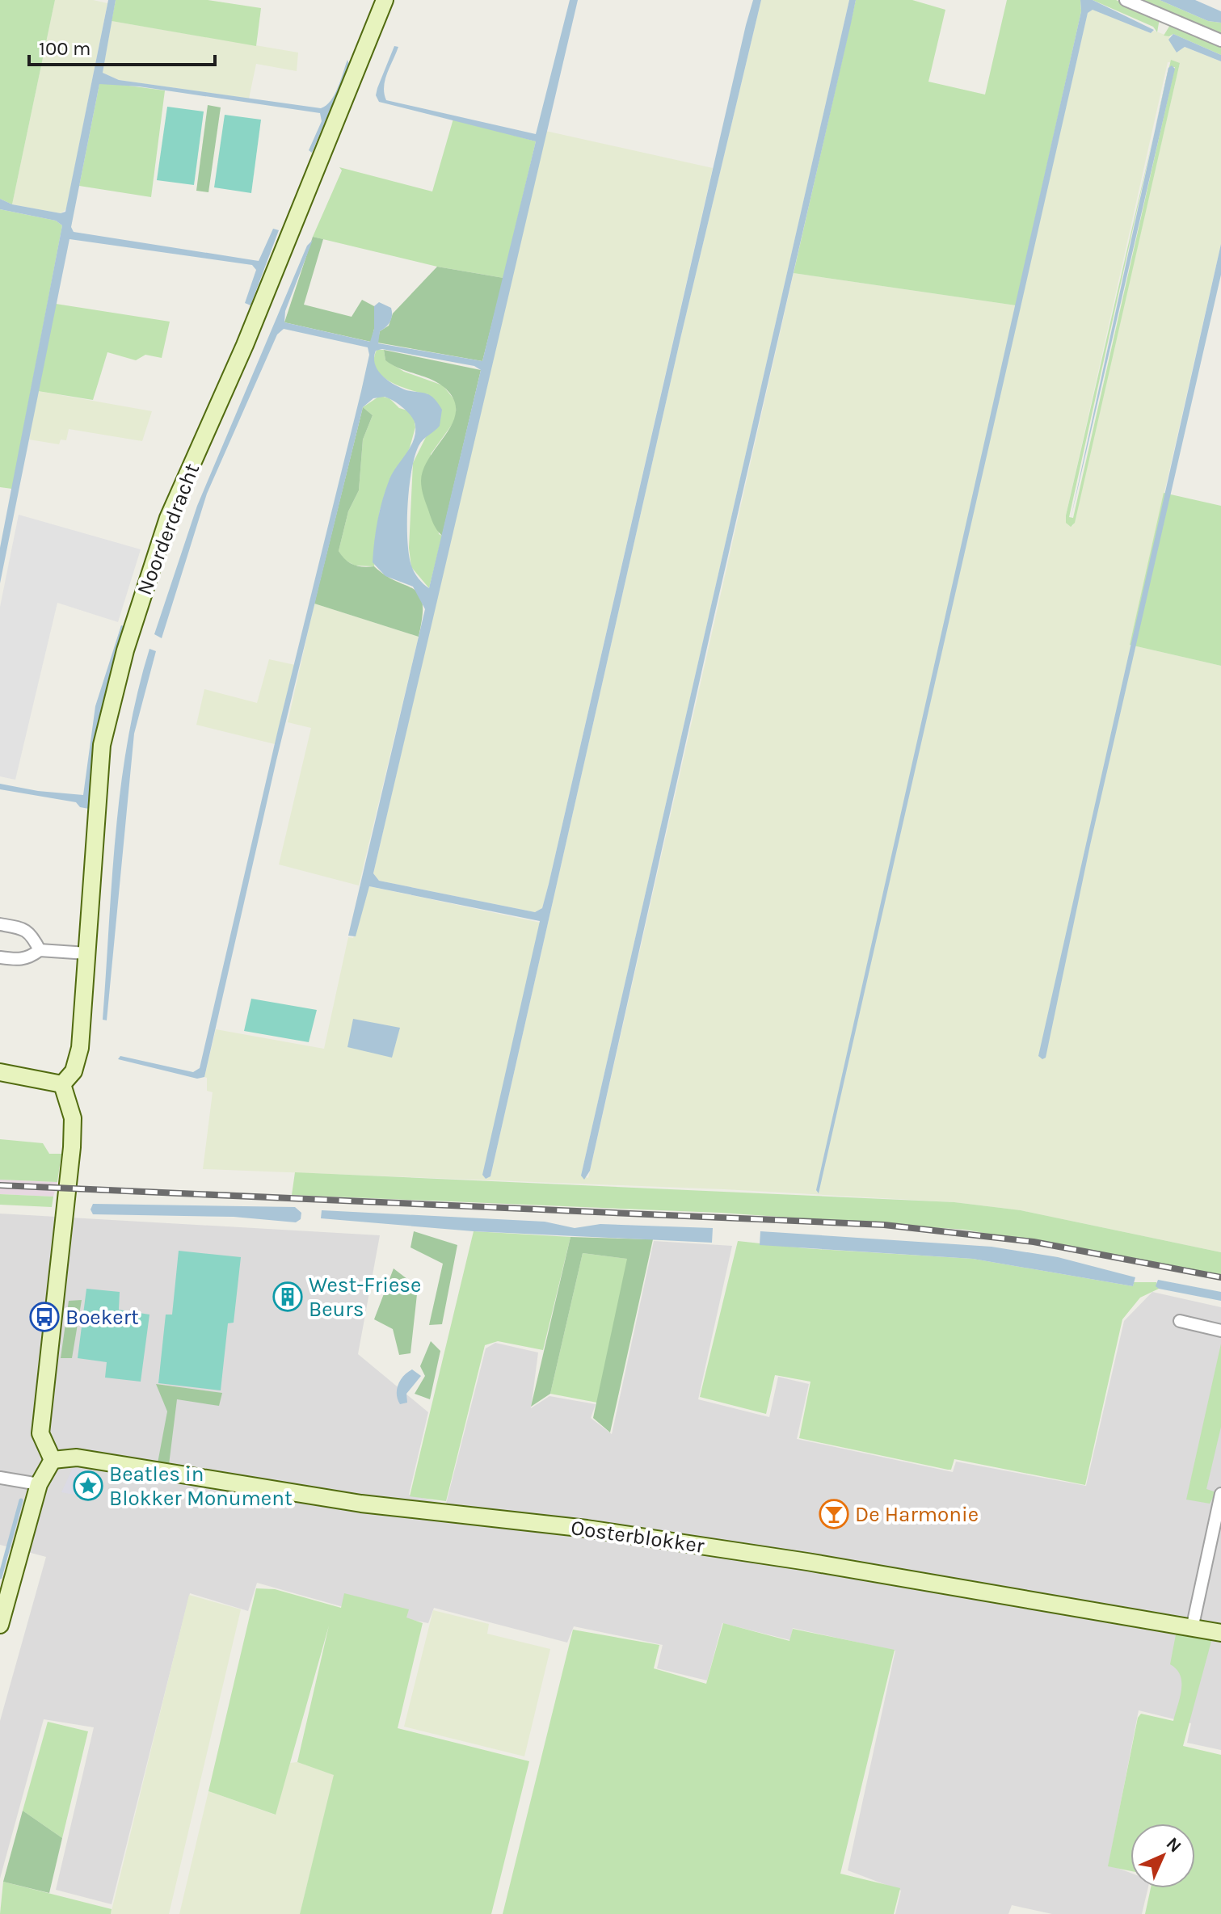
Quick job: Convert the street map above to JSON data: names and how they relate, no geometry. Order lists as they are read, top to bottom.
{
  "streets": {
    "street": ["Noorderdracht", "Oosterblokker"]
  },
  "places": {
    "building": ["West-Friese Beurs"],
    "bus stop": ["Boekert"],
    "place": ["Beatles in Blokker Monument"],
    "bar": ["De Harmonie"]
  },
  "scale_bar": "100 m",
  "north": "top right"
}
